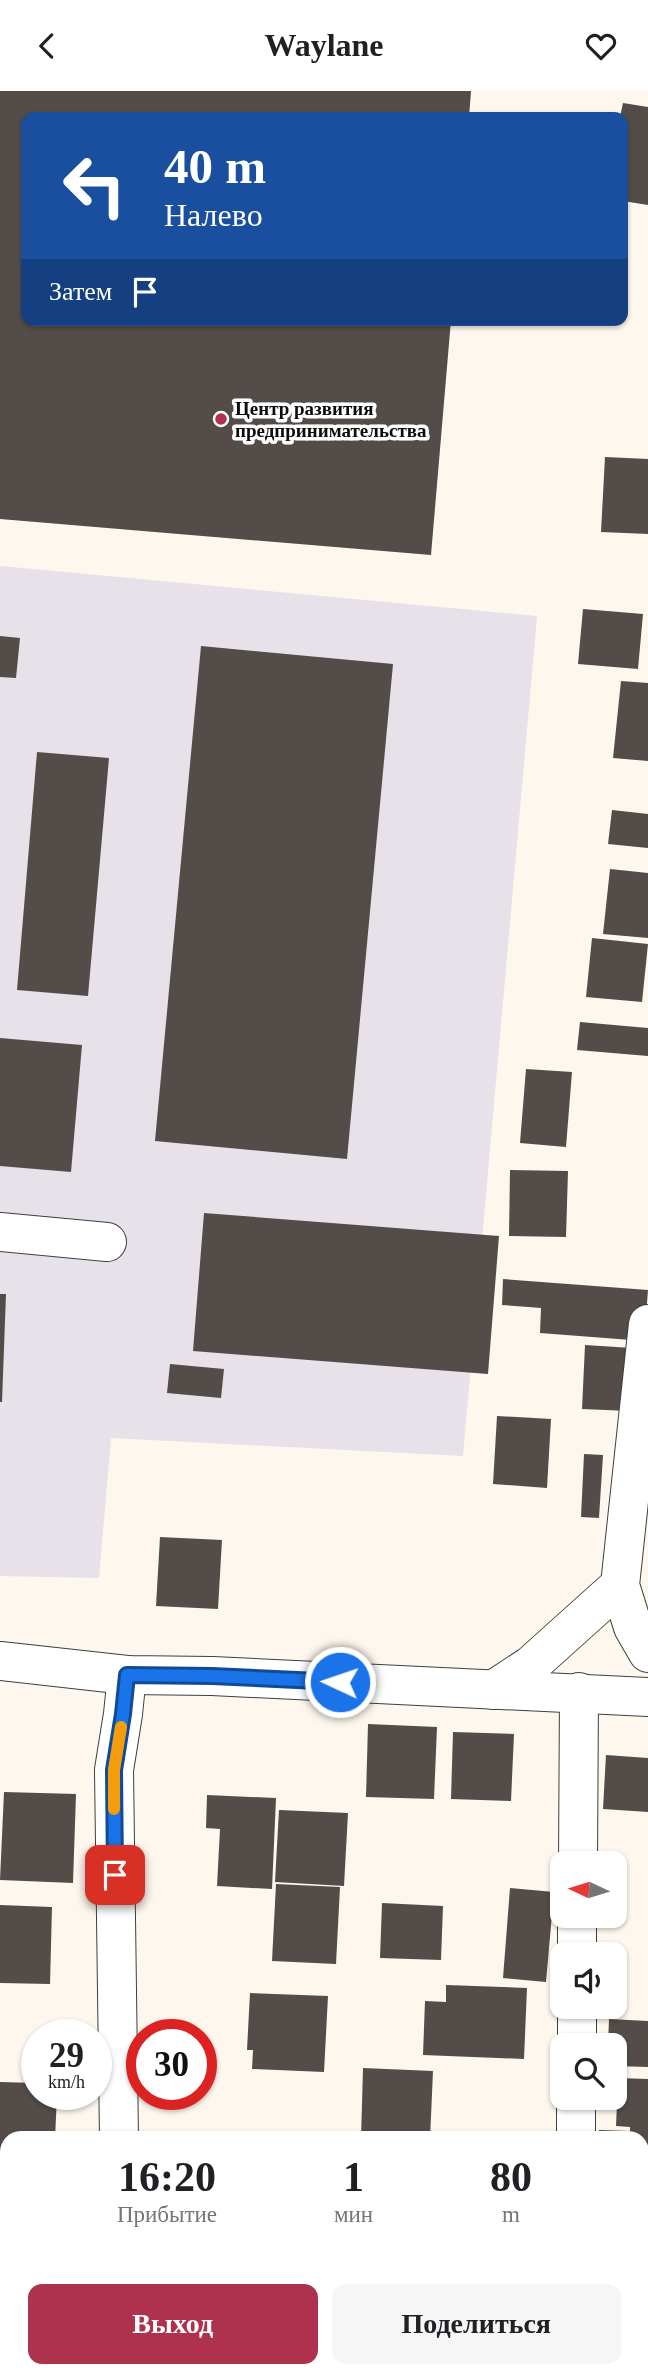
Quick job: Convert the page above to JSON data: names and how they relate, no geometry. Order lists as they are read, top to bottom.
{
  "places": ["Центр развития предпринимательства"],
  "north": "left",
  "page": {
    "header": "Waylane",
    "turn": ["40 m", "Налево"],
    "then": "Затем",
    "speed": "29 km/h",
    "limit": "30",
    "eta": [
      "16:20",
      "Прибытие",
      "1",
      "мин",
      "80",
      "m"
    ],
    "buttons": ["Выход", "Поделиться"]
  }
}
